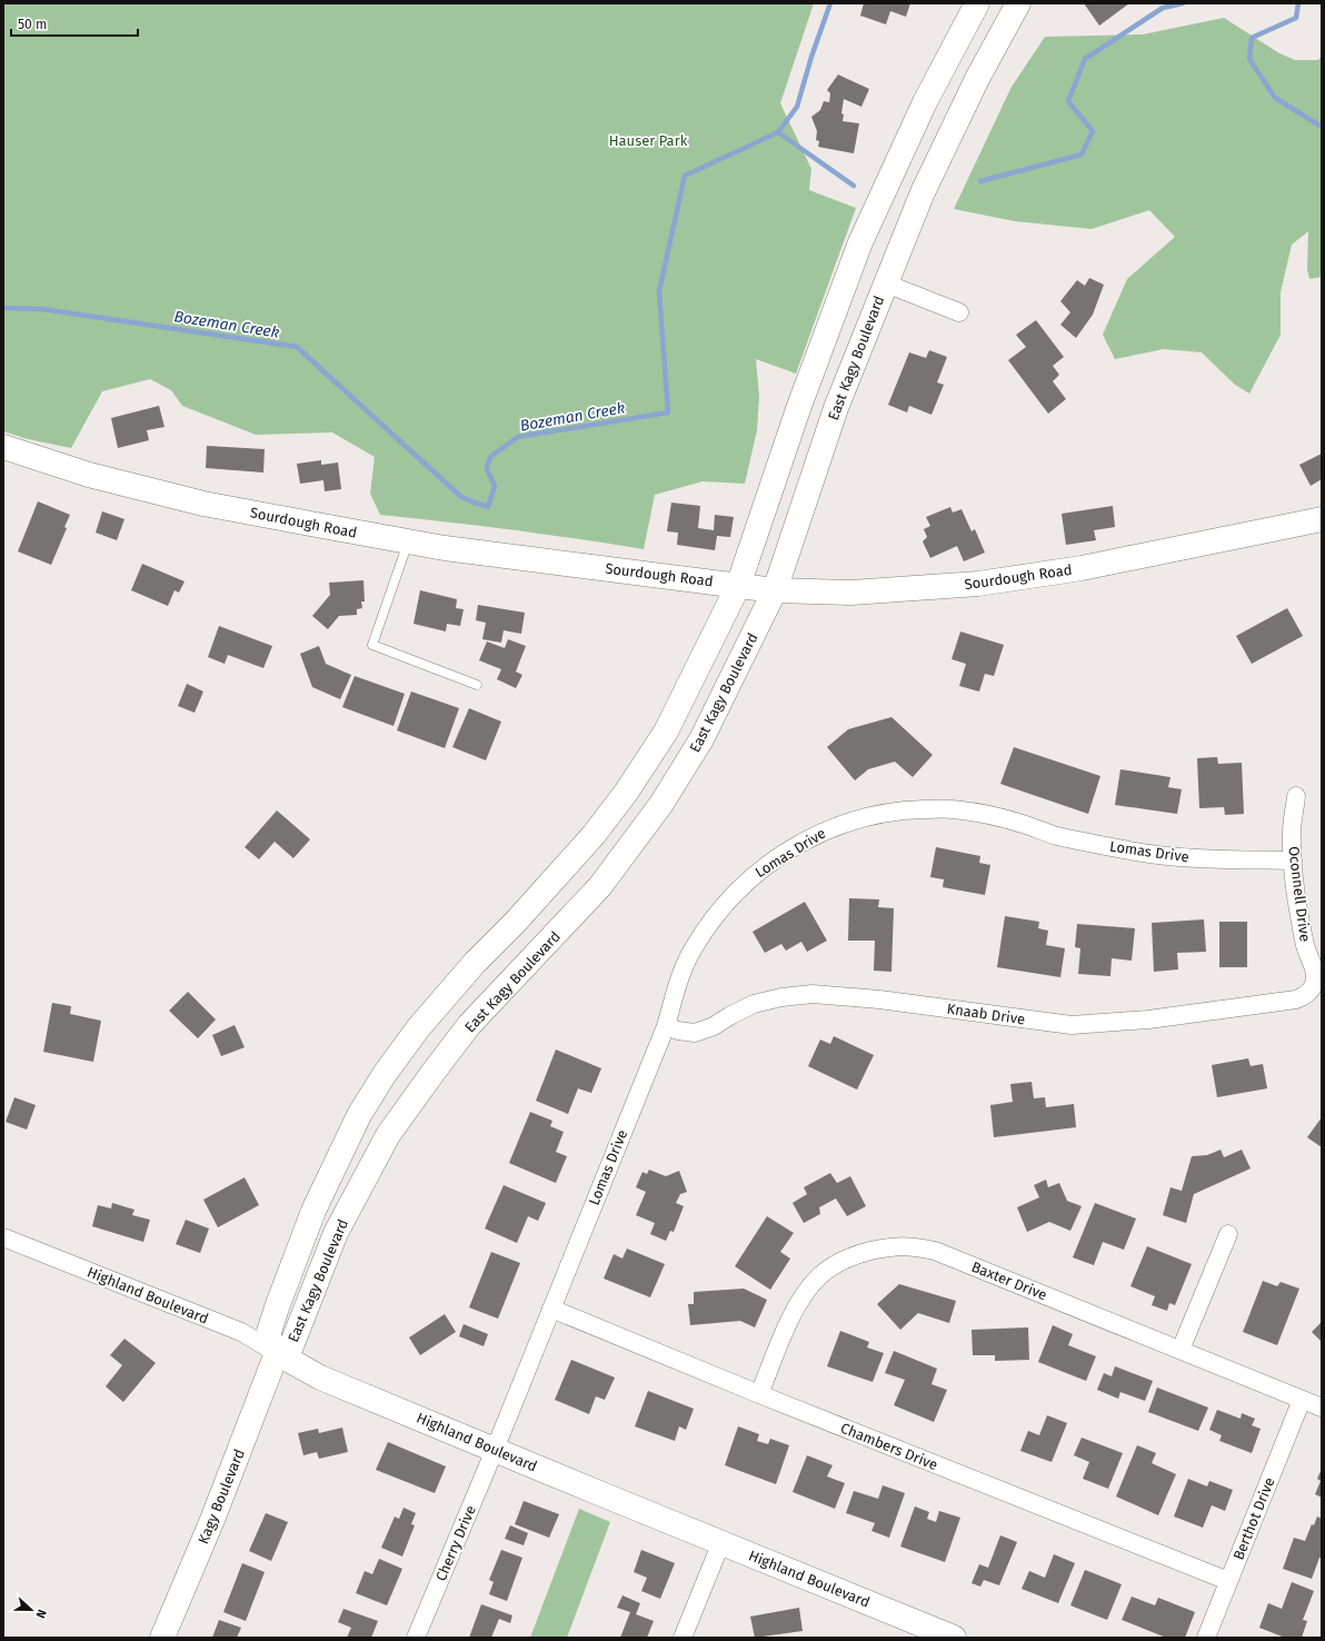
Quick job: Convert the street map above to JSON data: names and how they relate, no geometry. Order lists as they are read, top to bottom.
{
  "streets": {
    "main road": [
      "East Kagy Boulevard",
      "Sourdough Road",
      "Highland Boulevard",
      "Kagy Boulevard"
    ],
    "street": [
      "Lomas Drive",
      "Oconnell Drive",
      "Knaab Drive",
      "Baxter Drive",
      "Chambers Drive",
      "Berthot Drive",
      "Cherry Drive"
    ]
  },
  "crossings": [
    ["East Kagy Boulevard", "Sourdough Road"],
    ["East Kagy Boulevard", "Highland Boulevard"],
    ["East Kagy Boulevard", "Kagy Boulevard"],
    ["Lomas Drive", "Oconnell Drive"],
    ["Lomas Drive", "Knaab Drive"],
    ["Lomas Drive", "Highland Boulevard"],
    ["Lomas Drive", "Chambers Drive"],
    ["Lomas Drive", "Cherry Drive"],
    ["Oconnell Drive", "Knaab Drive"],
    ["Baxter Drive", "Chambers Drive"],
    ["Baxter Drive", "Berthot Drive"],
    ["Highland Boulevard", "Kagy Boulevard"],
    ["Highland Boulevard", "Cherry Drive"],
    ["Chambers Drive", "Berthot Drive"]
  ],
  "water": ["Bozeman Creek"],
  "parks": ["Hauser Park"],
  "scale_bar": "50 m",
  "north": "right"
}
